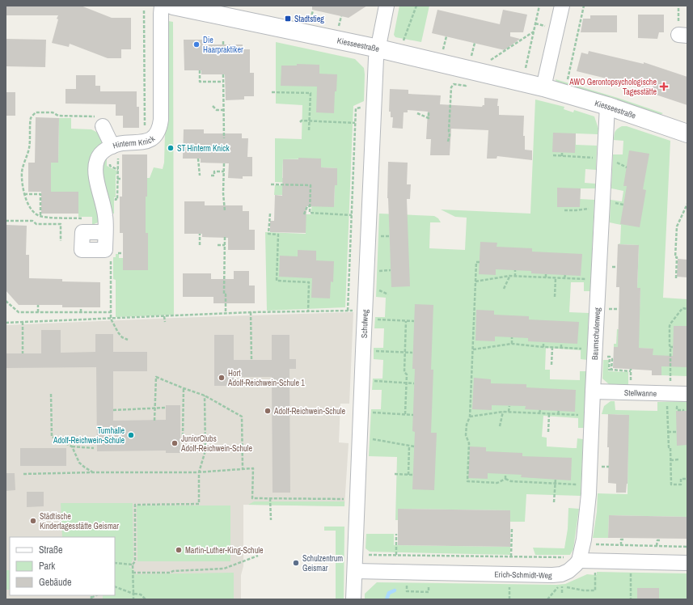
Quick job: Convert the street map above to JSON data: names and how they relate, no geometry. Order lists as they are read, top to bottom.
{
  "streets": {
    "street": [
      "Kiesseestraße",
      "Hinterm Knick",
      "Schulweg",
      "Baumschulenweg",
      "Stellwanne",
      "Erich-Schmidt-Weg"
    ]
  },
  "crossings": [
    ["Kiesseestraße", "Schulweg"],
    ["Kiesseestraße", "Baumschulenweg"],
    ["Schulweg", "Erich-Schmidt-Weg"],
    ["Baumschulenweg", "Stellwanne"],
    ["Baumschulenweg", "Erich-Schmidt-Weg"]
  ],
  "places": {
    "transit": ["Stadtstieg"],
    "other": [
      "Die Haarpraktiker",
      "ST Hinterm Knick",
      "Hort Adolf-Reichwein-Schule 1",
      "Adolf-Reichwein-Schule",
      "Turnhalle Adolf-Reichwein-Schule",
      "JuniorClubs Adolf-Reichwein-Schule",
      "Städtische Kindertagesstätte Geismar",
      "Martin-Luther-King-Schule",
      "Schulzentrum Geismar"
    ],
    "health": ["AWO Gerontopsychologische Tagesstätte"]
  },
  "legend": ["Straße", "Park", "Gebäude"]
}
